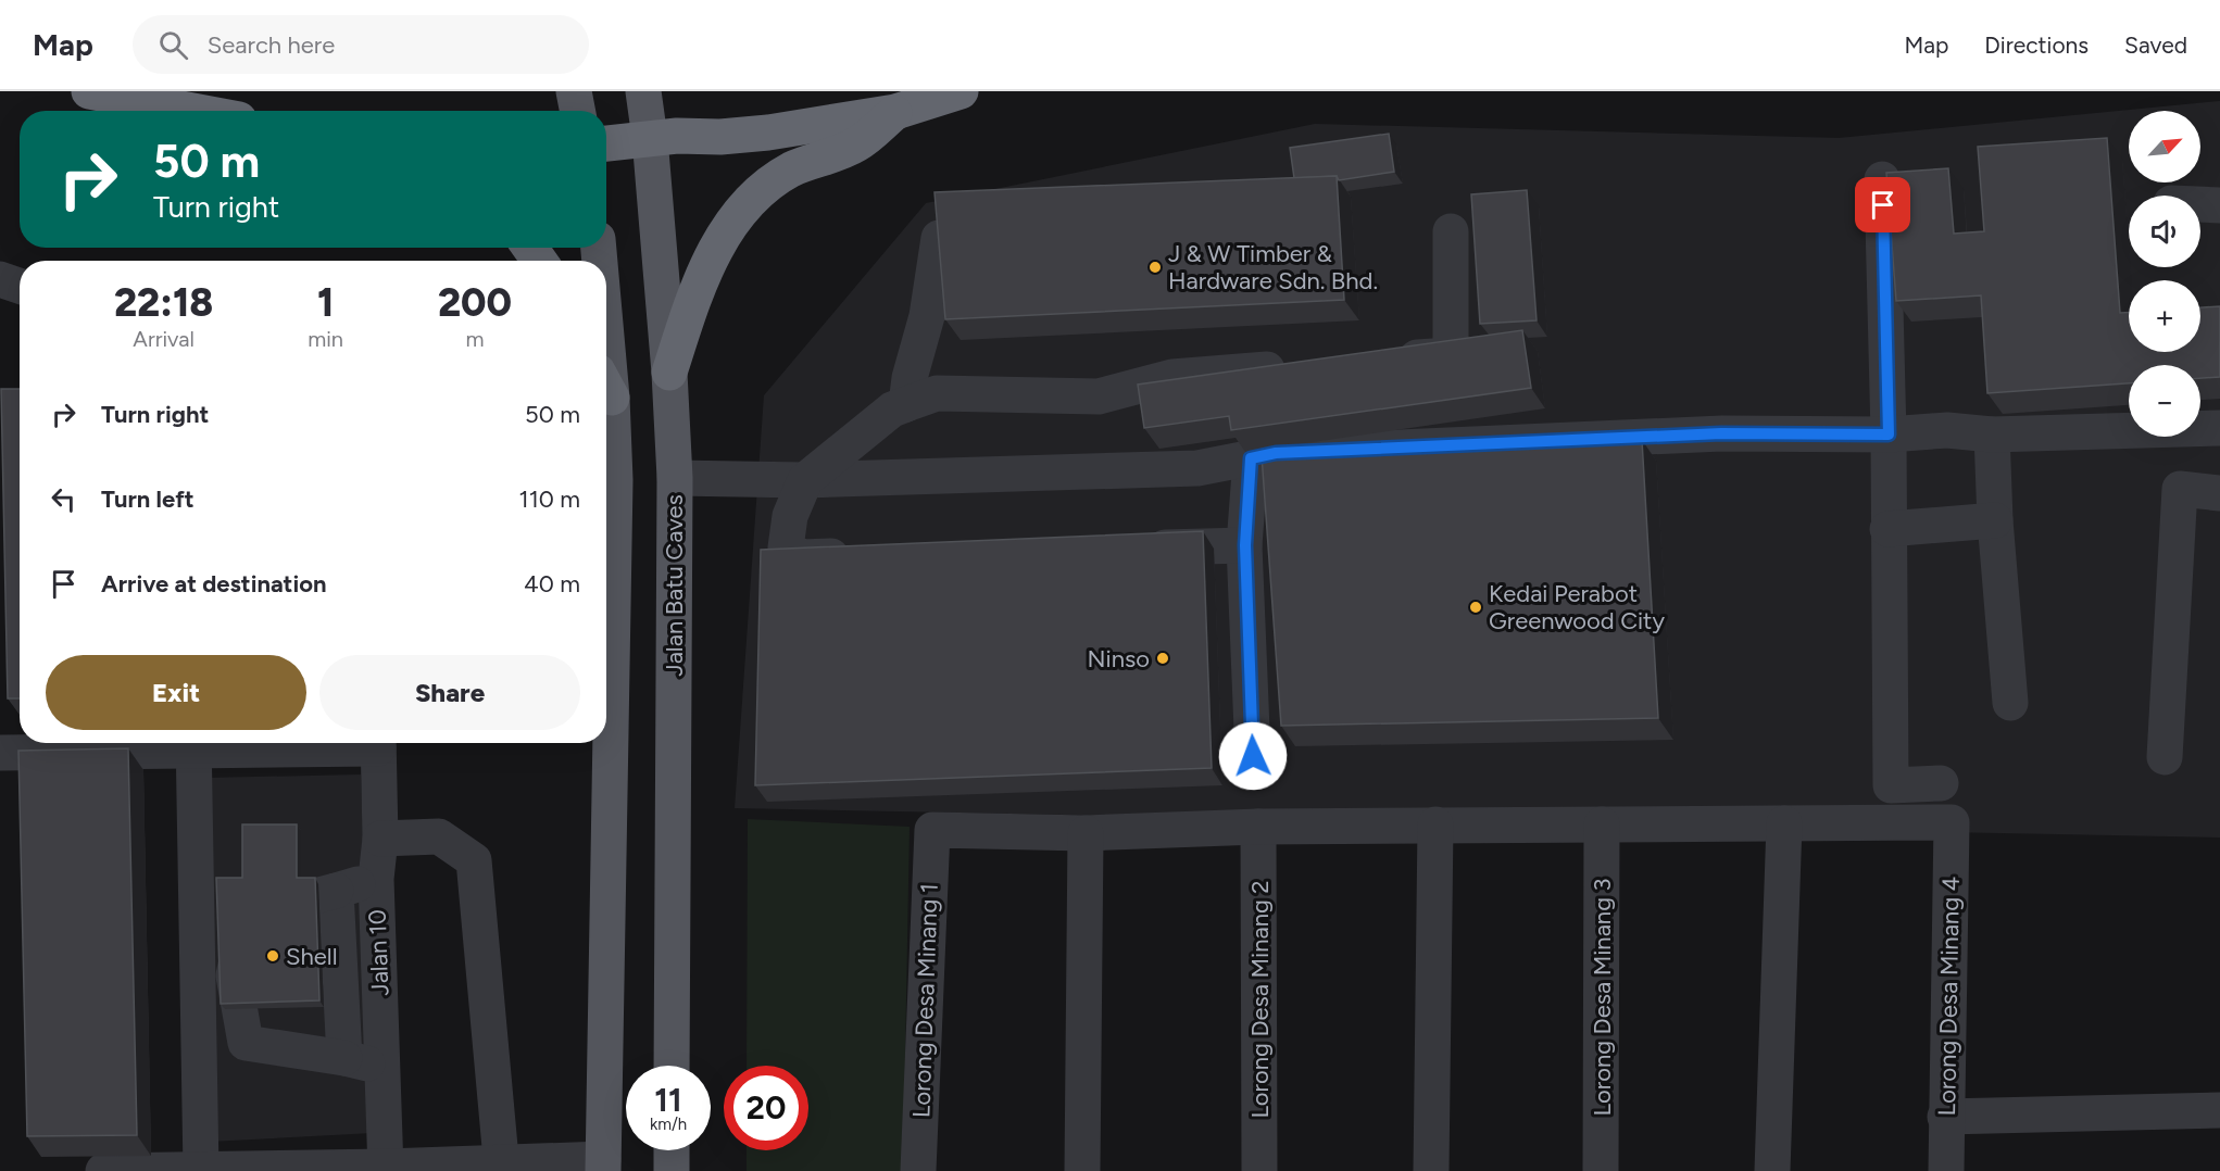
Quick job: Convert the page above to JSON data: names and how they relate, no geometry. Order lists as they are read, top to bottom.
{
  "streets": {
    "main road": ["Jalan Batu Caves"],
    "street": [
      "Jalan 10",
      "Lorong Desa Minang 4",
      "Lorong Desa Minang 3",
      "Lorong Desa Minang 2",
      "Lorong Desa Minang 1"
    ]
  },
  "places": [
    "J & W Timber & Hardware Sdn. Bhd.",
    "Kedai Perabot Greenwood City",
    "Ninso",
    "Shell"
  ],
  "north": "top right",
  "page": {
    "header": "Map",
    "search": "Search here",
    "nav": ["Map", "Directions", "Saved"],
    "map_buttons": ["+", "−"],
    "turn": ["50 m", "Turn right"],
    "eta": [
      "22:18",
      "Arrival",
      "1",
      "min",
      "200",
      "m"
    ],
    "list": [
      {
        "name": "Turn right",
        "value": "50 m"
      },
      {
        "name": "Turn left",
        "value": "110 m"
      },
      {
        "name": "Arrive at destination",
        "value": "40 m"
      }
    ],
    "buttons": ["Exit", "Share"],
    "speed": "11 km/h",
    "limit": "20"
  }
}
